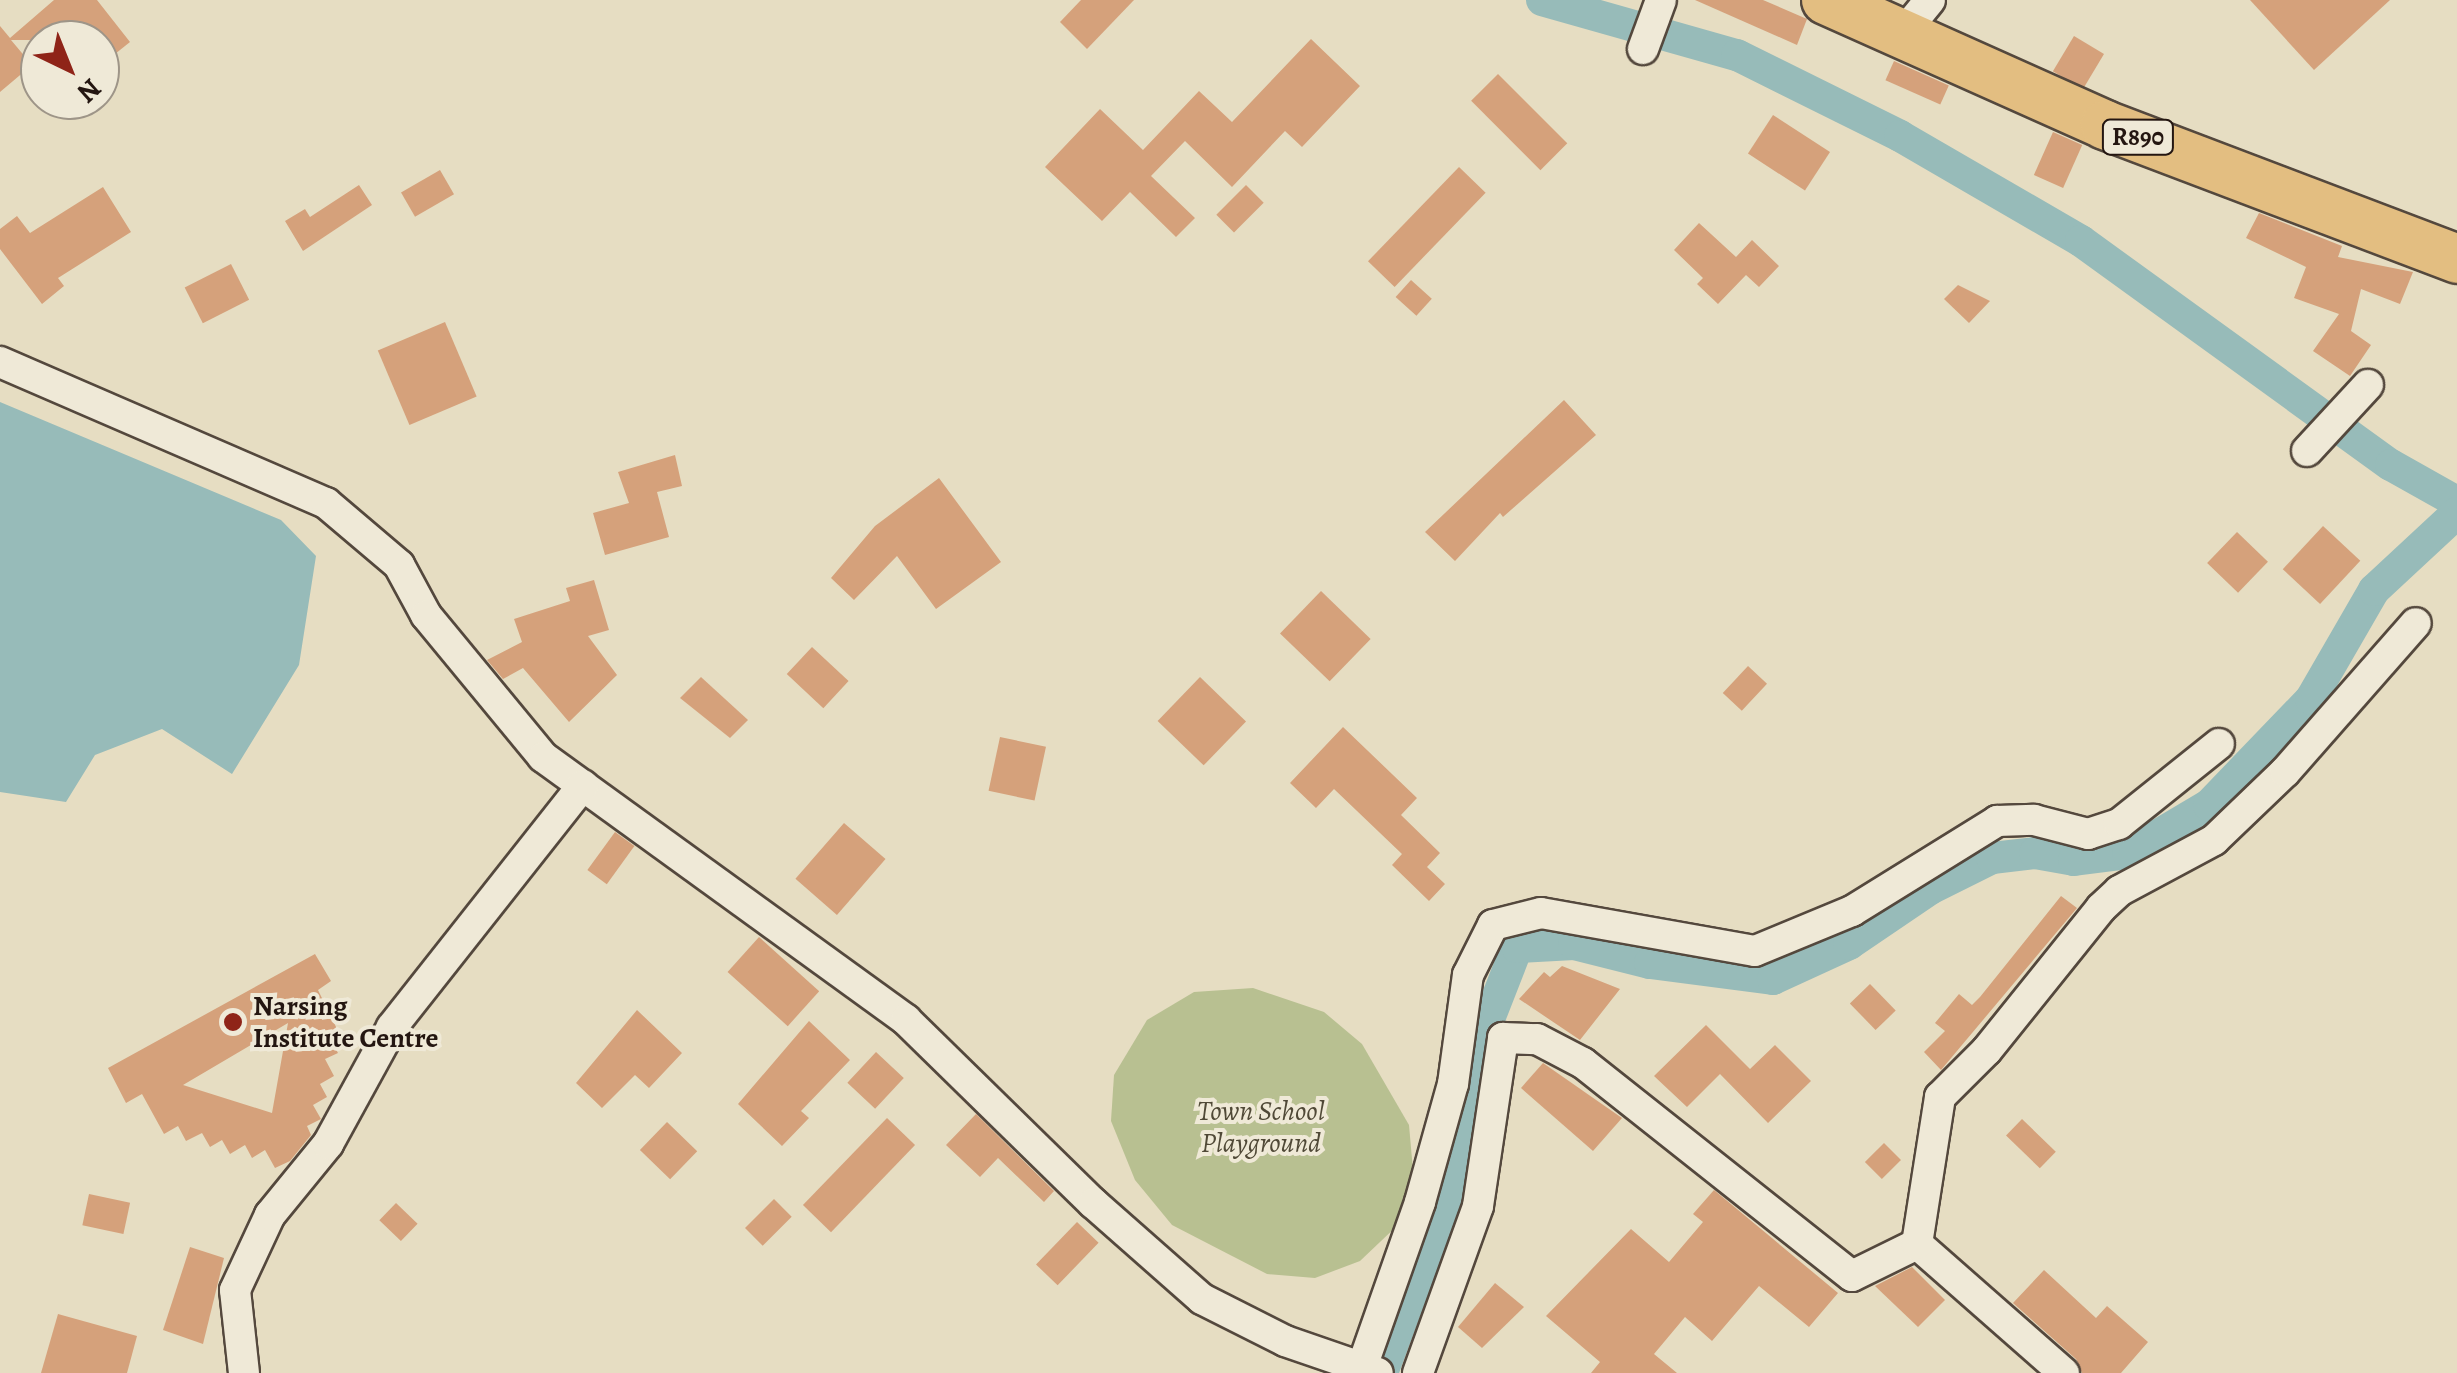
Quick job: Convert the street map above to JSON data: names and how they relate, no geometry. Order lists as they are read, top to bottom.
{
  "streets": {
    "main road": ["R890"]
  },
  "parks": ["Town School Playground"],
  "places": ["Narsing Institute Centre"],
  "north": "bottom right"
}
